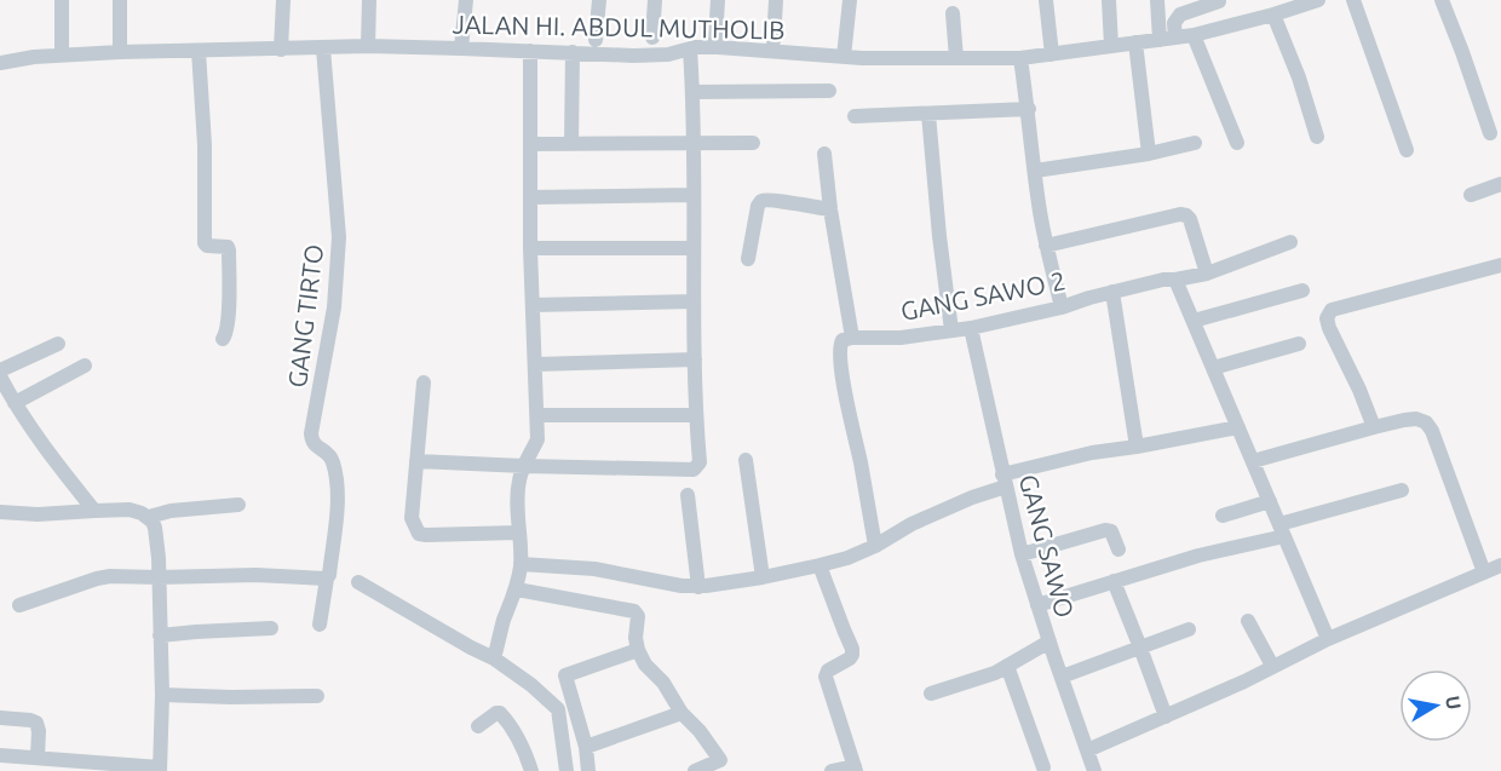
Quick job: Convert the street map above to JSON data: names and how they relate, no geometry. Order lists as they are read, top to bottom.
{
  "streets": {
    "street": [
      "JALAN HI. ABDUL MUTHOLIB",
      "GANG SAWO 2",
      "GANG TIRTO",
      "GANG SAWO"
    ]
  },
  "crossings": [
    ["JALAN HI. ABDUL MUTHOLIB", "GANG TIRTO"],
    ["GANG SAWO 2", "GANG SAWO"]
  ],
  "north": "right"
}
